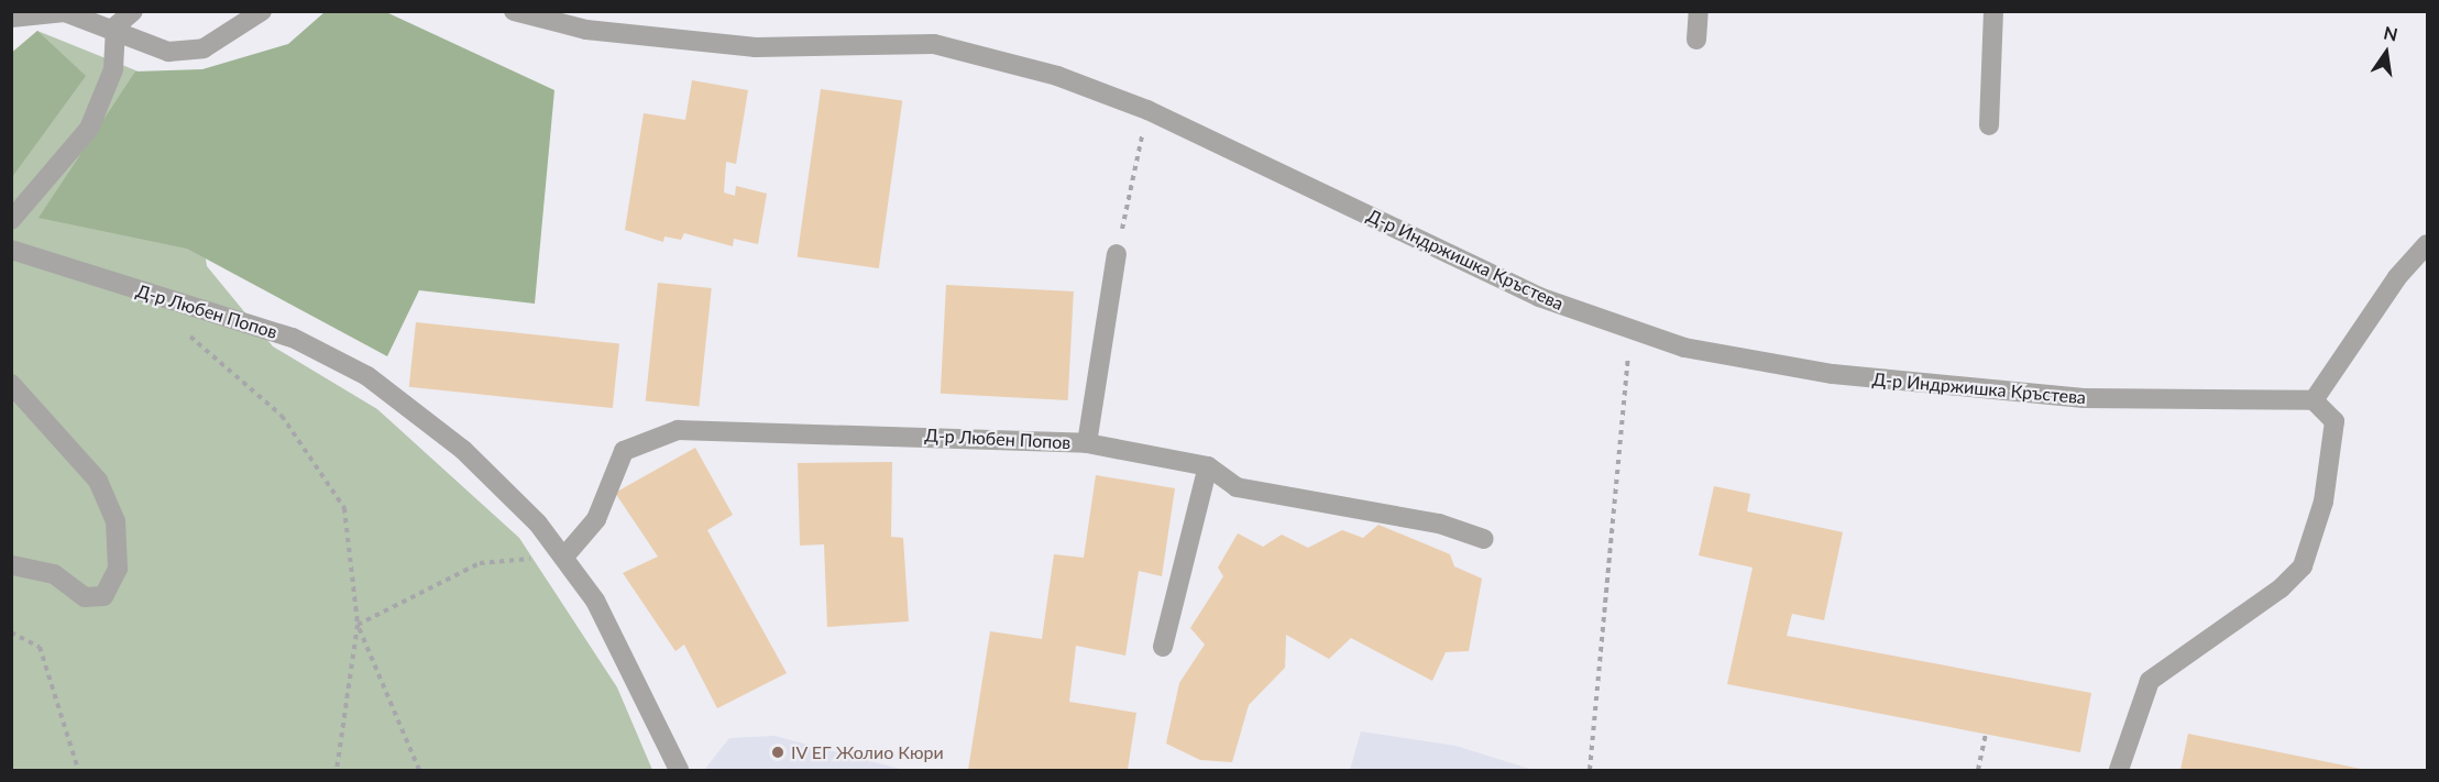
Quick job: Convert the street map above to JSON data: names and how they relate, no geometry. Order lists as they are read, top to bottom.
{
  "streets": {
    "street": ["Д-р Индржишка Кръстева", "Д-р Любен Попов"]
  },
  "places": ["IV ЕГ Жолио Кюри"],
  "north": "top"
}
